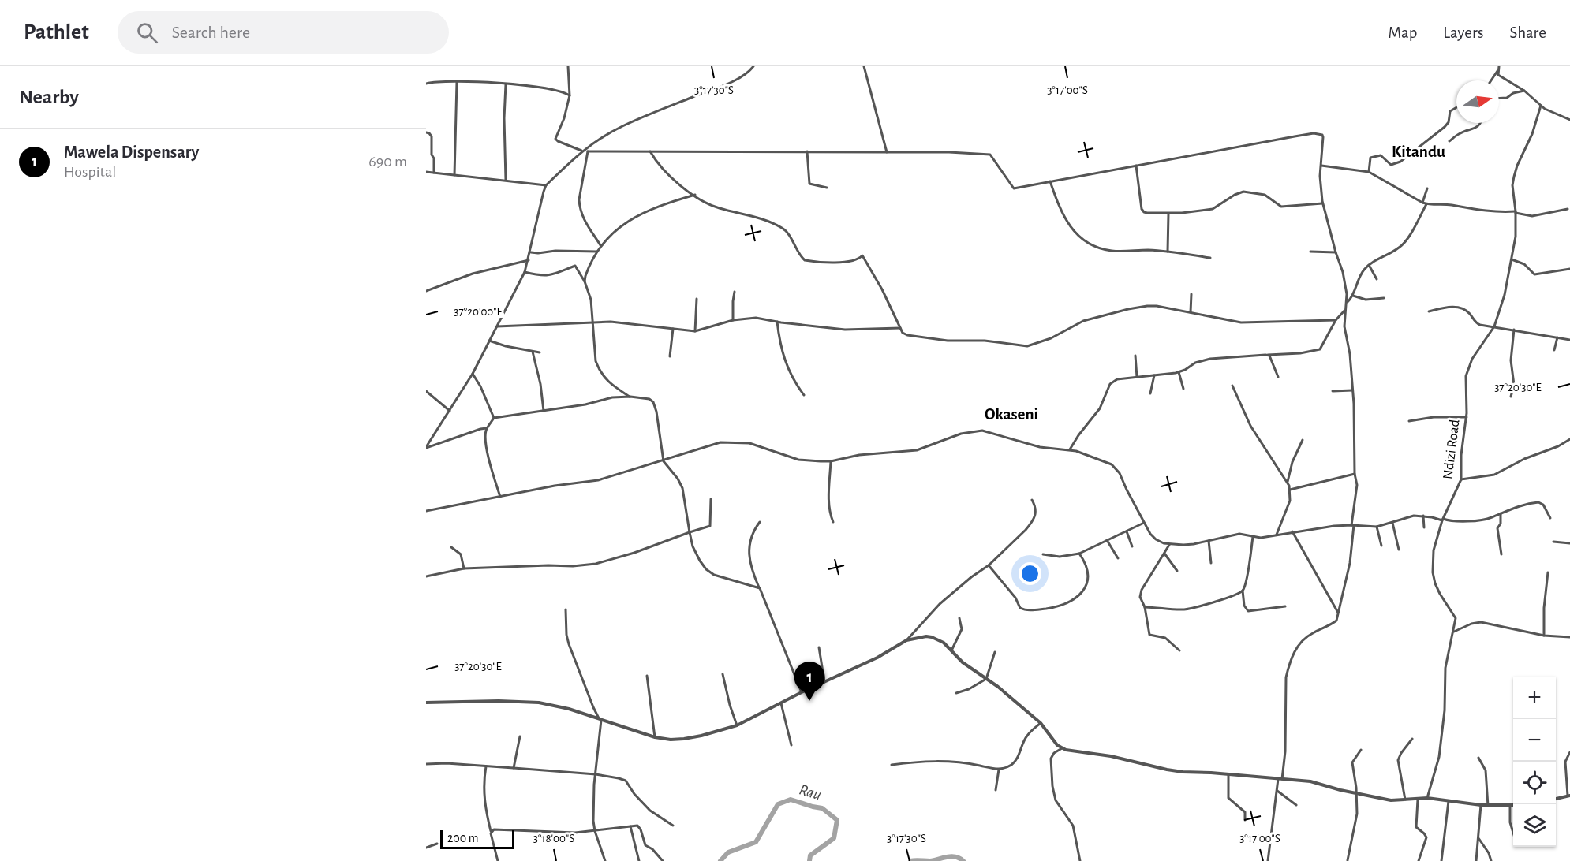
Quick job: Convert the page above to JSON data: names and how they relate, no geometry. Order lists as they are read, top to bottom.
{
  "streets": {
    "street": ["Ndizi Road"]
  },
  "districts": ["Kitandu", "Okaseni"],
  "water": ["Rau"],
  "scale_bar": "200 m",
  "north": "right",
  "page": {
    "header": "Pathlet",
    "search": "Search here",
    "nav": ["Map", "Layers", "Share"],
    "heading": "Nearby",
    "list": [
      {
        "mark": "1",
        "name": "Mawela Dispensary",
        "note": "Hospital",
        "value": "690 m"
      }
    ],
    "pins": "1",
    "map_buttons": ["+", "−"],
    "scale": "200 m"
  },
  "coordinates": [
    "3°17'30\"S",
    "3°17'00\"S",
    "37°20'00\"E",
    "37°20'30\"E",
    "3°18'00\"S"
  ]
}
